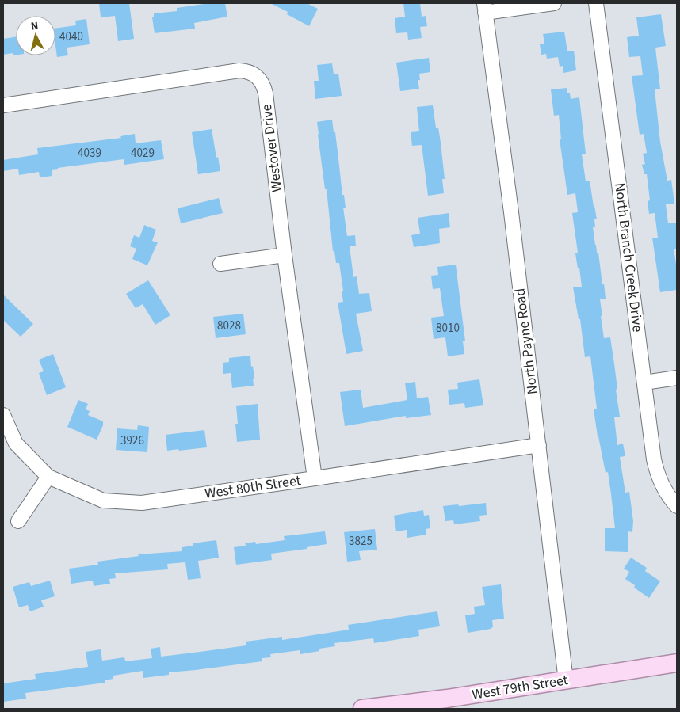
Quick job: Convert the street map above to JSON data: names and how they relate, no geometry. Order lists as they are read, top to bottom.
{
  "streets": {
    "main road": ["West 79th Street"],
    "street": [
      "Westover Drive",
      "North Branch Creek Drive",
      "North Payne Road",
      "West 80th Street"
    ]
  },
  "crossings": [
    ["Westover Drive", "West 80th Street"],
    ["North Payne Road", "West 80th Street"],
    ["North Payne Road", "West 79th Street"]
  ],
  "house_numbers": [
    "4040",
    "4039",
    "4029",
    "8028",
    "8010",
    "3926",
    "3825"
  ],
  "north": "top"
}
